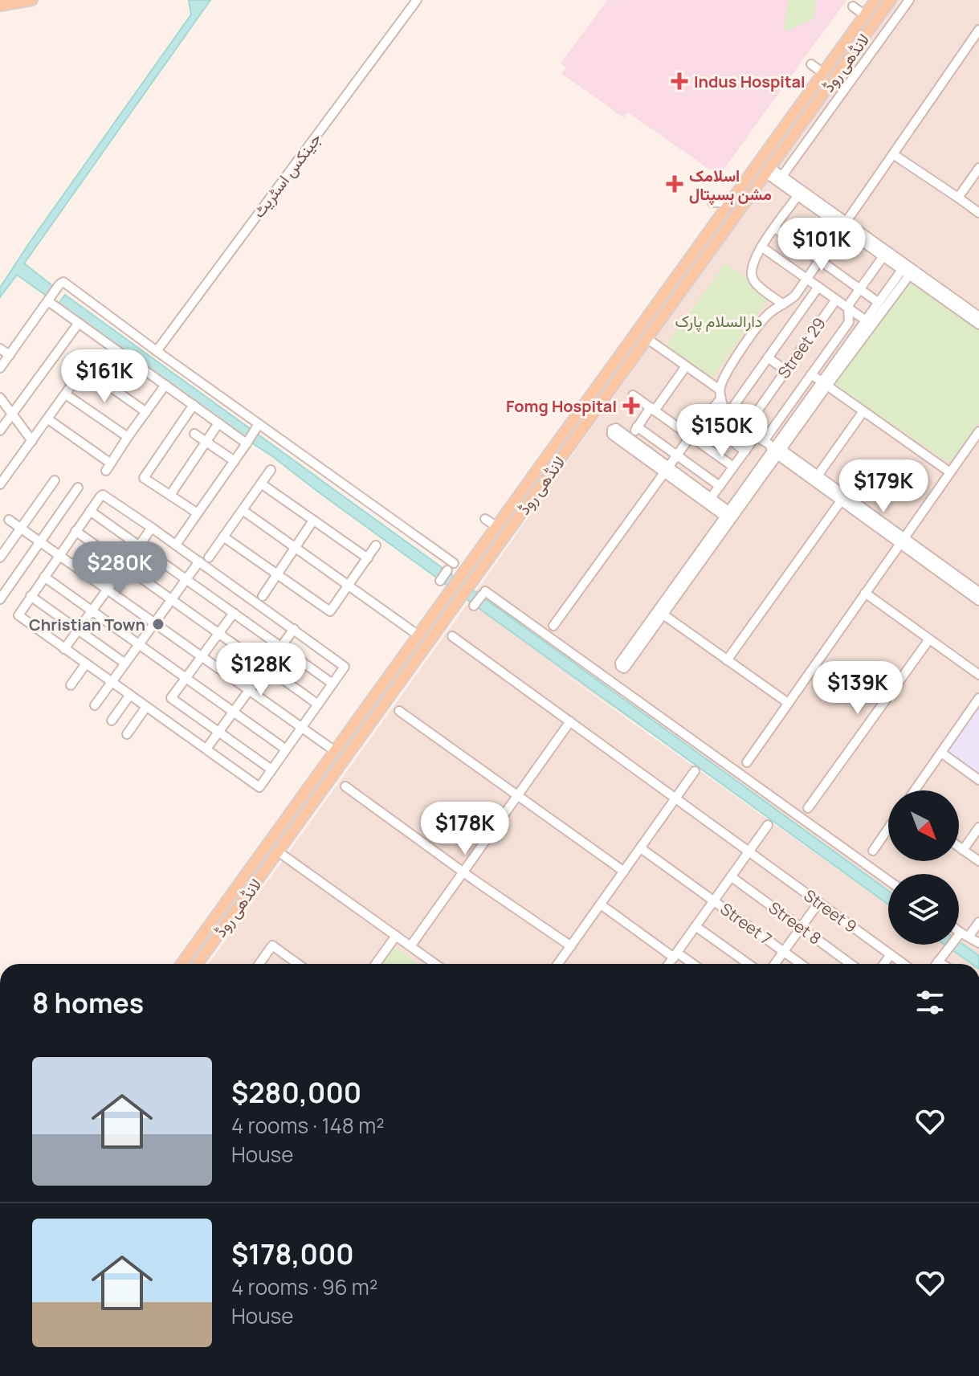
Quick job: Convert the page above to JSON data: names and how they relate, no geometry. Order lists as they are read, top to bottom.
{
  "streets": {
    "main road": ["لانڈھی روڈ"],
    "street": [
      "جینکس اسٹریٹ",
      "Street 29",
      "Street 9",
      "Street 8",
      "Street 7"
    ]
  },
  "parks": ["دارالسلام پارک"],
  "places": {
    "health": ["Indus Hospital", "اسلامک مشن ہسپتال", "Fomg Hospital"],
    "other": ["Christian Town"]
  },
  "north": "bottom right",
  "page": {
    "price": [
      "$101K",
      "$161K",
      "$150K",
      "$179K",
      "$280K",
      "$128K",
      "$139K",
      "$178K"
    ],
    "heading": "8 homes",
    "list": [
      {
        "name": "$280,000",
        "note": "4 rooms · 148 m² · House"
      },
      {
        "name": "$178,000",
        "note": "4 rooms · 96 m² · House"
      }
    ]
  }
}
